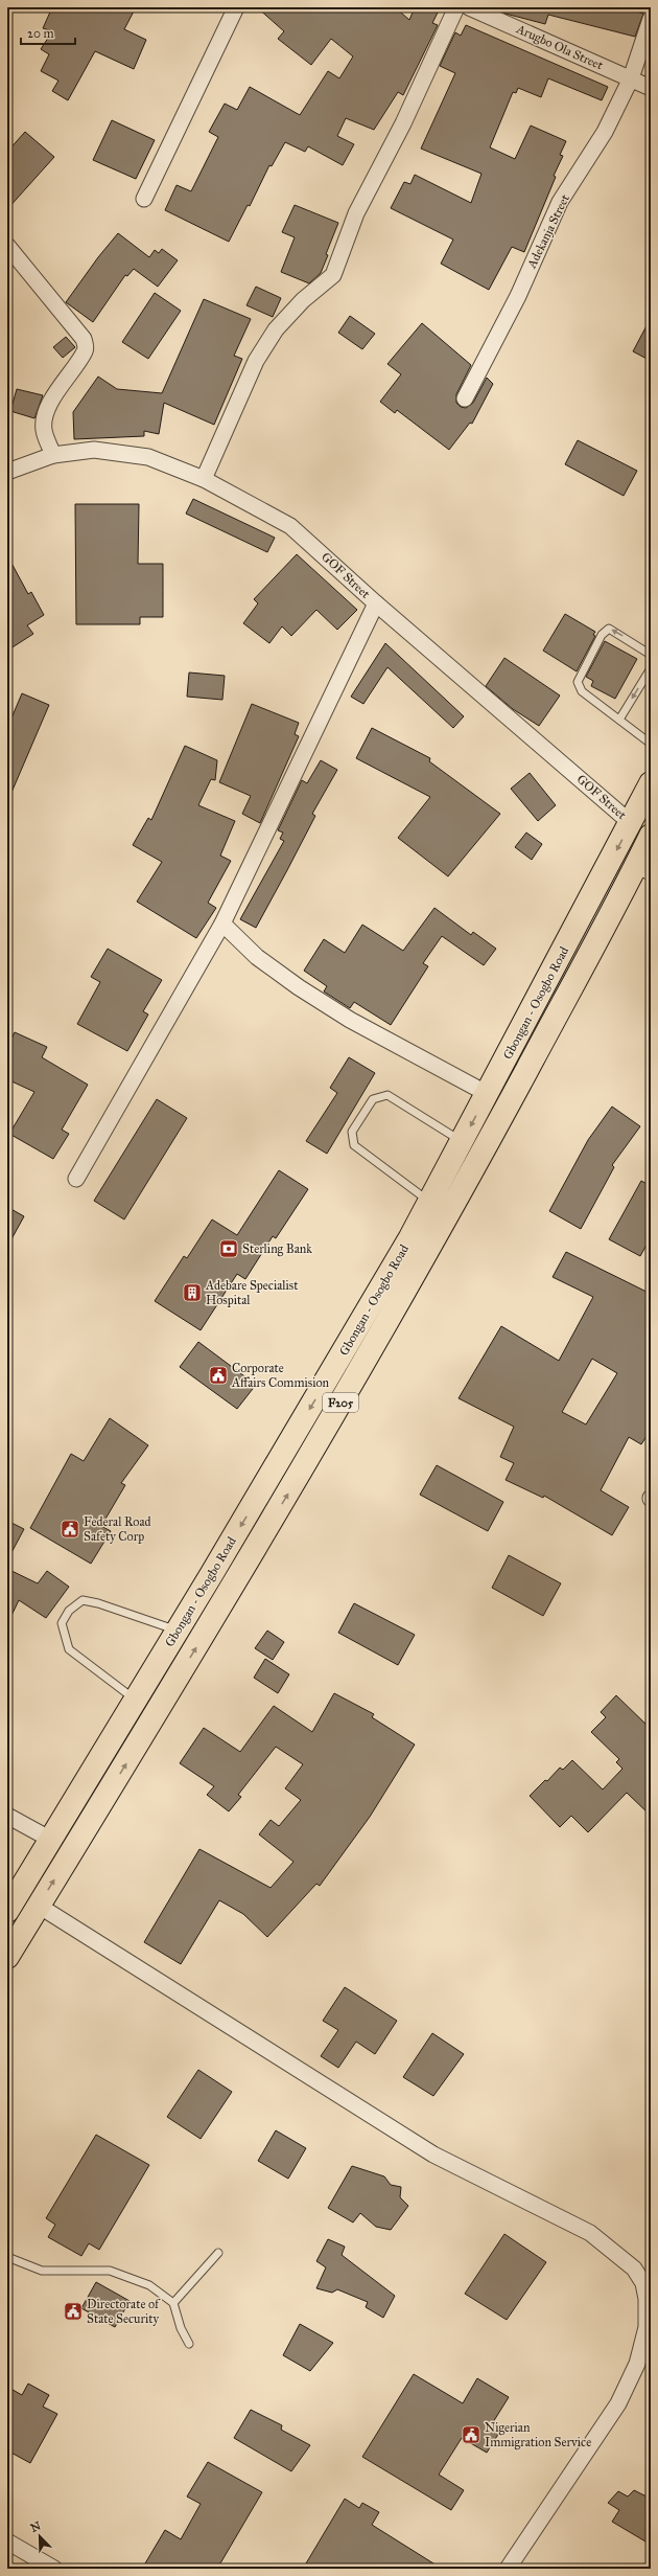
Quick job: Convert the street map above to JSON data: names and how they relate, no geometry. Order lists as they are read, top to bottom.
{
  "streets": {
    "main road": ["Gbongan - Osogbo Road", "F205"],
    "street": ["Arugbo Ola Street", "Adekanja Street", "GOF Street"]
  },
  "crossings": [
    ["Arugbo Ola Street", "Adekanja Street"],
    ["GOF Street", "Gbongan - Osogbo Road"]
  ],
  "places": {
    "bank": ["Sterling Bank"],
    "building": ["Adebare Specialist Hospital"],
    "public building": [
      "Corporate Affairs Commision",
      "Federal Road Safety Corp",
      "Directorate of State Security",
      "Nigerian Immigration Service"
    ]
  },
  "scale_bar": "20 m",
  "north": "top left"
}
